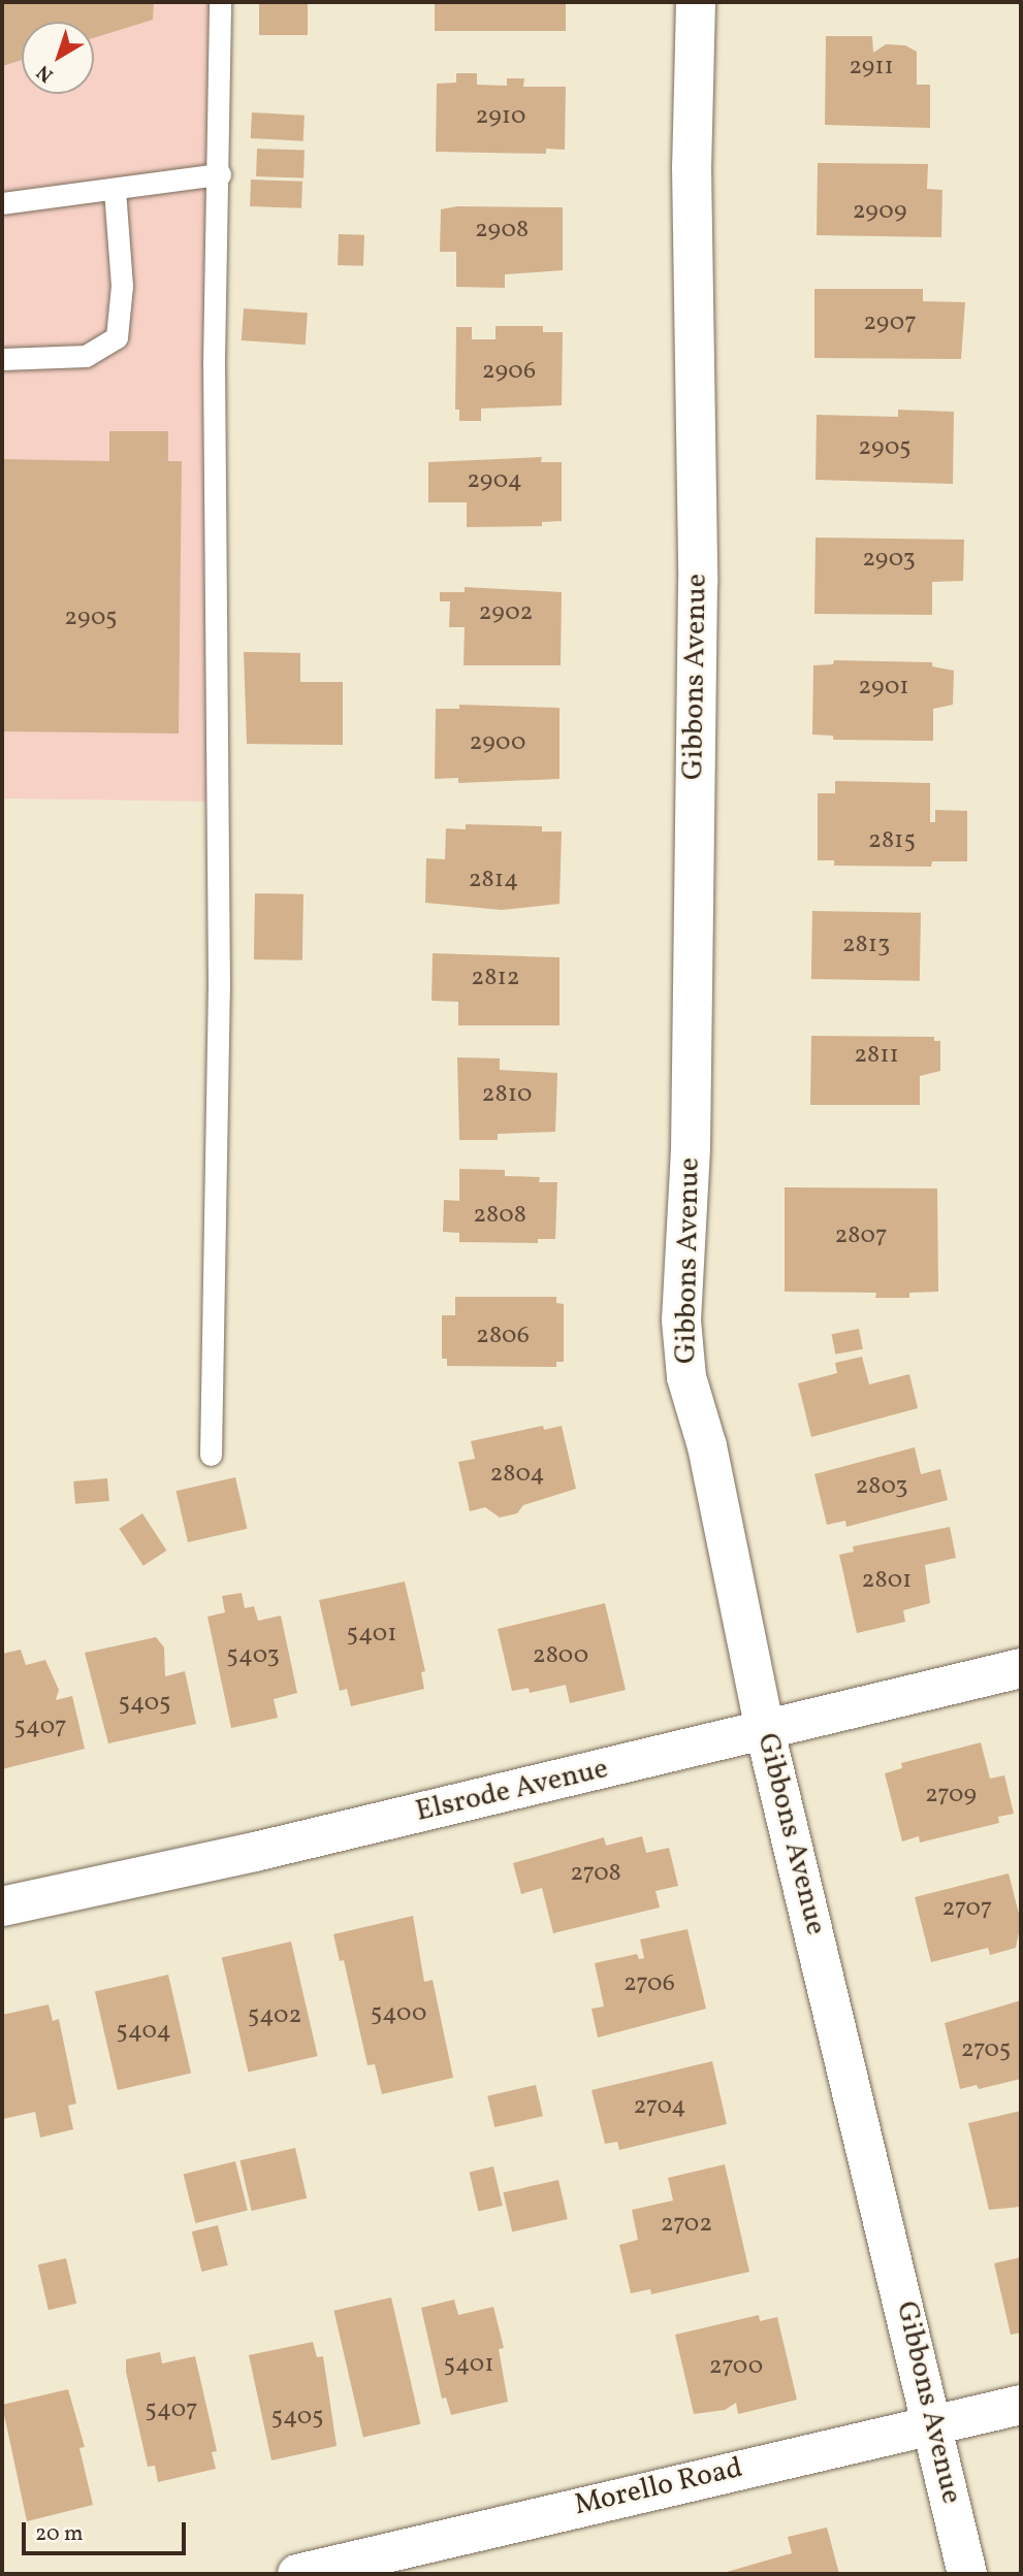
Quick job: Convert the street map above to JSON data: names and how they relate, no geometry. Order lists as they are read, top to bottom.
{
  "streets": {
    "street": ["Gibbons Avenue", "Elsrode Avenue", "Morello Road"]
  },
  "crossings": [
    ["Gibbons Avenue", "Elsrode Avenue"],
    ["Gibbons Avenue", "Morello Road"]
  ],
  "house_numbers": [
    "2911",
    "2910",
    "2909",
    "2908",
    "2907",
    "2906",
    "2905",
    "2904",
    "2903",
    "2902",
    "2905",
    "2901",
    "2900",
    "2815",
    "2814",
    "2813",
    "2812",
    "2811",
    "2810",
    "2808",
    "2807",
    "2806",
    "2804",
    "2803",
    "2801",
    "5401",
    "5403",
    "2800",
    "5405",
    "5407",
    "2709",
    "2708",
    "2707",
    "2706",
    "5400",
    "5402",
    "5404",
    "2705",
    "2704",
    "2702",
    "5401",
    "2700",
    "5407",
    "5405"
  ],
  "scale_bar": "20 m",
  "north": "bottom left"
}
